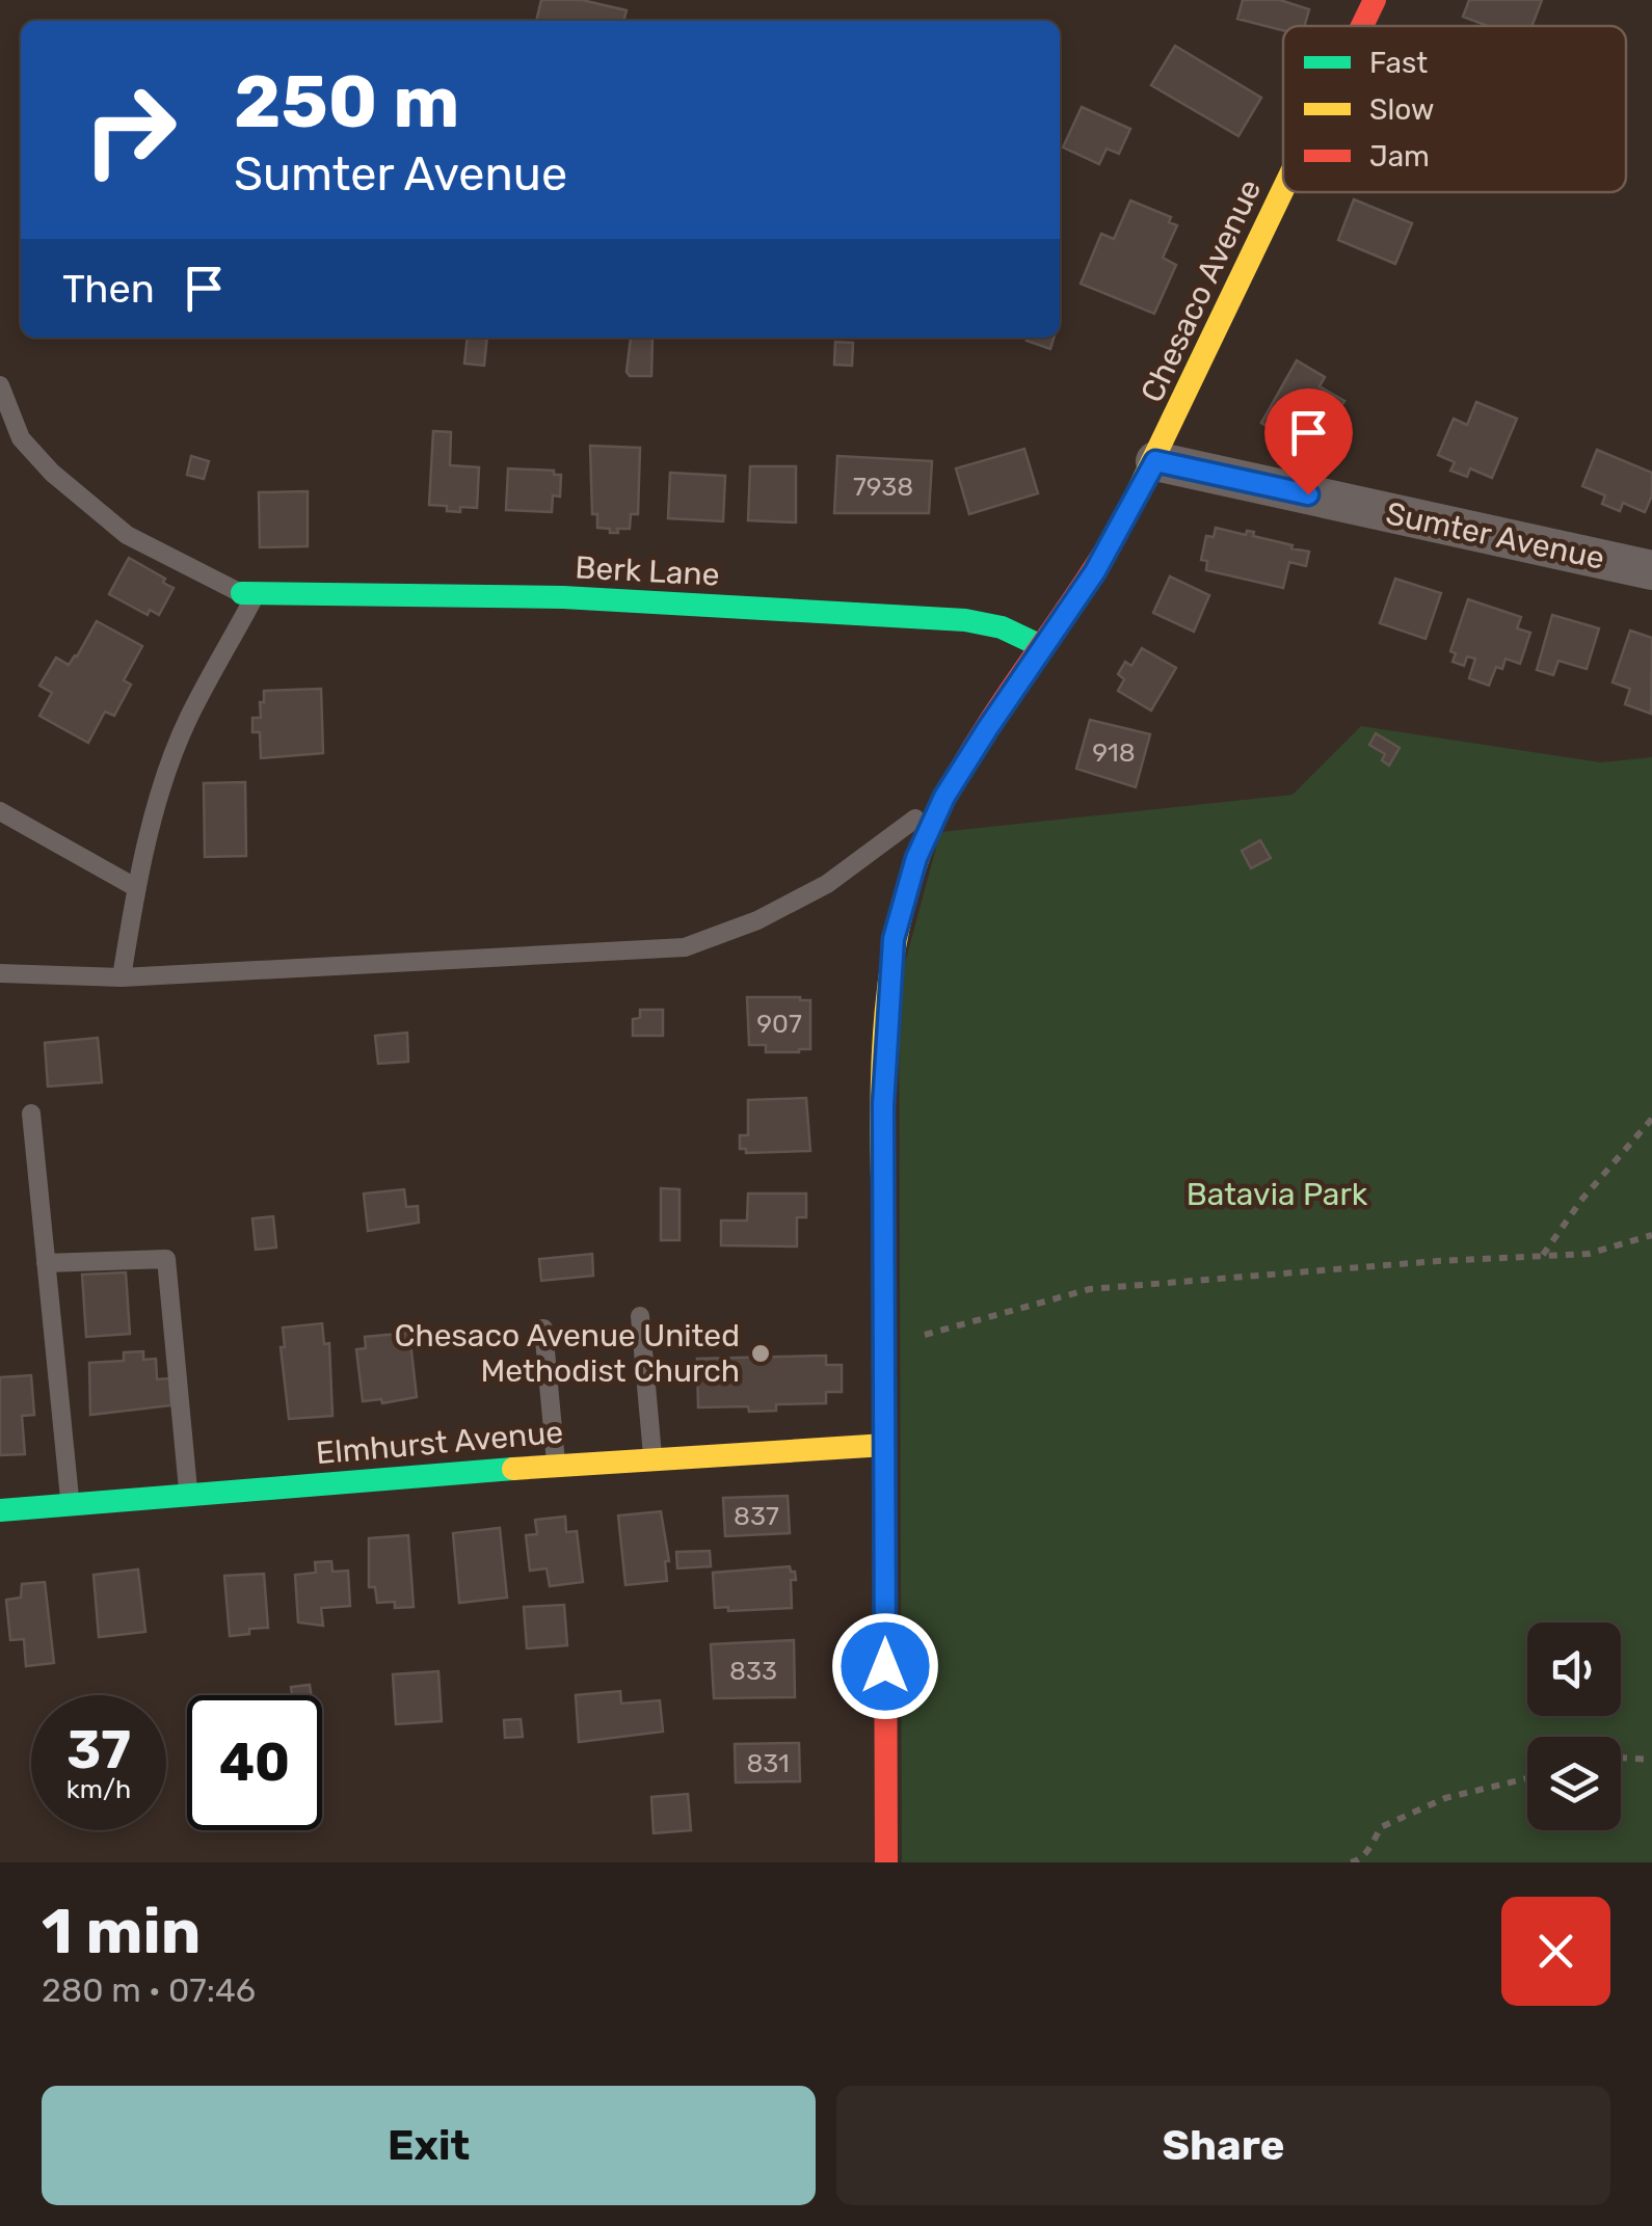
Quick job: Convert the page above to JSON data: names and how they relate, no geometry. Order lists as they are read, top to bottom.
{
  "streets": {
    "street": [
      "Chesaco Avenue",
      "Sumter Avenue",
      "Berk Lane",
      "Elmhurst Avenue"
    ]
  },
  "crossings": [
    ["Chesaco Avenue", "Sumter Avenue"],
    ["Chesaco Avenue", "Berk Lane"],
    ["Chesaco Avenue", "Elmhurst Avenue"]
  ],
  "parks": ["Batavia Park"],
  "places": ["Chesaco Avenue United Methodist Church"],
  "house_numbers": [
    "7938",
    "918",
    "907",
    "837",
    "833",
    "831"
  ],
  "legend": ["Fast", "Slow", "Jam"],
  "page": {
    "turn": ["250 m", "Sumter Avenue"],
    "then": "Then",
    "speed": "37 km/h",
    "limit": "40",
    "heading": ["1 min", "280 m · 07:46"],
    "buttons": ["Exit", "Share"]
  }
}
